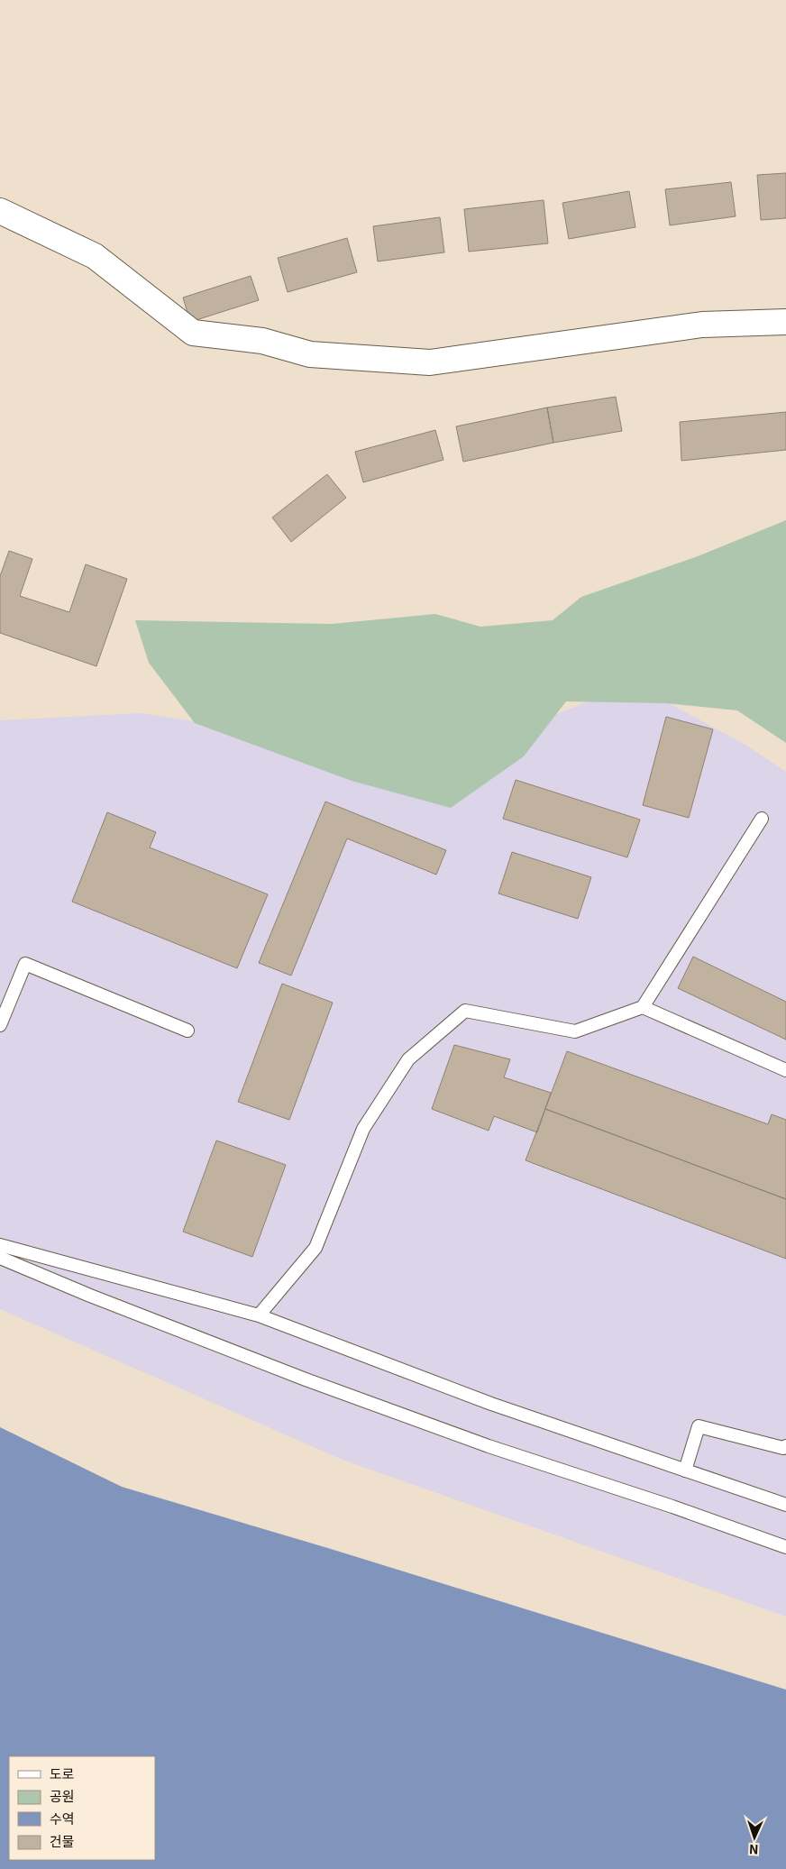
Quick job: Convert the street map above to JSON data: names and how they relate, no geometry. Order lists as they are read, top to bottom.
{
  "legend": [
    "도로",
    "공원",
    "수역",
    "건물"
  ],
  "north": "bottom"
}
